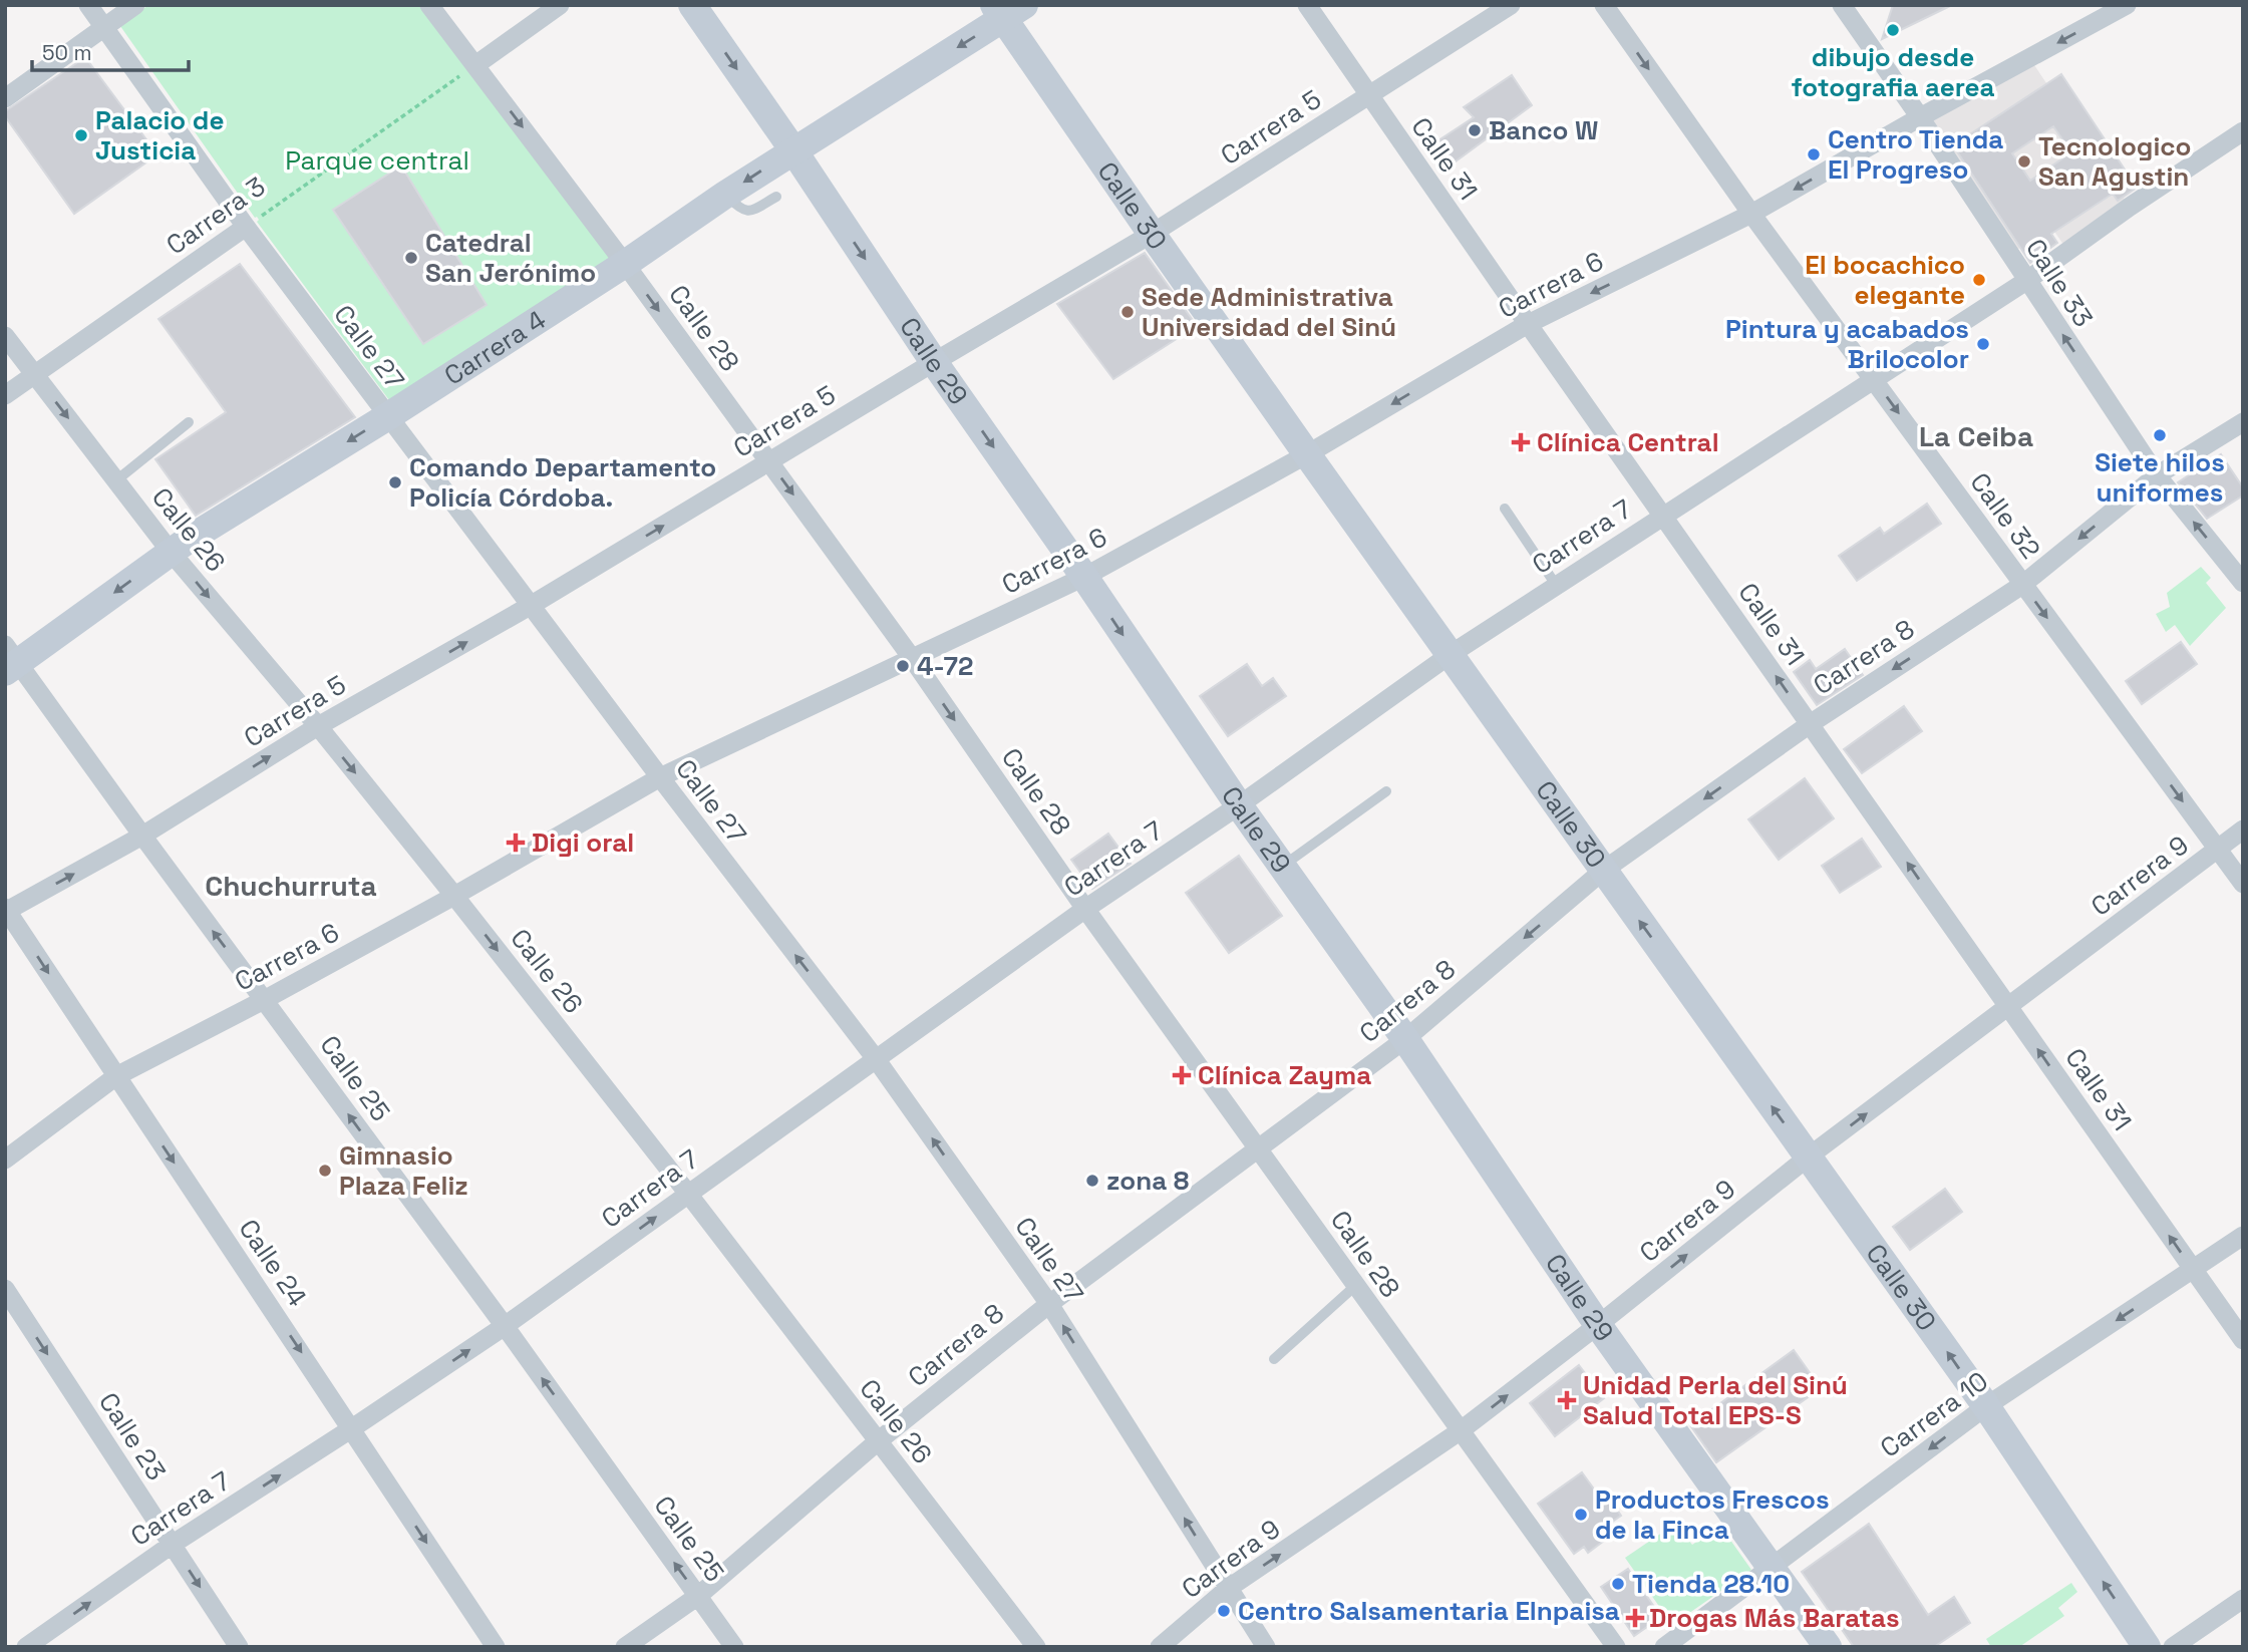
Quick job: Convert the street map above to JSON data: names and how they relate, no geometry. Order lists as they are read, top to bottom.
{
  "streets": {
    "street": [
      "Carrera 5",
      "Calle 31",
      "Calle 30",
      "Carrera 3",
      "Calle 33",
      "Carrera 6",
      "Calle 28",
      "Calle 27",
      "Carrera 4",
      "Calle 29",
      "Calle 32",
      "Calle 26",
      "Carrera 7",
      "Carrera 8",
      "Carrera 9",
      "Calle 25",
      "Calle 24",
      "Carrera 10",
      "Calle 23"
    ]
  },
  "crossings": [
    ["Carrera 5", "Calle 31"],
    ["Carrera 5", "Calle 30"],
    ["Carrera 5", "Calle 28"],
    ["Carrera 5", "Calle 27"],
    ["Carrera 5", "Calle 29"],
    ["Carrera 5", "Calle 26"],
    ["Carrera 5", "Calle 25"],
    ["Carrera 5", "Calle 24"],
    ["Calle 31", "Carrera 6"],
    ["Calle 31", "Carrera 7"],
    ["Calle 31", "Carrera 8"],
    ["Calle 31", "Carrera 9"],
    ["Calle 31", "Carrera 10"],
    ["Calle 30", "Carrera 6"],
    ["Calle 30", "Carrera 4"],
    ["Calle 30", "Carrera 7"],
    ["Calle 30", "Carrera 8"],
    ["Calle 30", "Carrera 9"],
    ["Calle 30", "Carrera 10"],
    ["Carrera 3", "Calle 28"],
    ["Carrera 3", "Calle 27"],
    ["Carrera 3", "Calle 26"],
    ["Calle 33", "Carrera 6"],
    ["Calle 33", "Carrera 7"],
    ["Calle 33", "Carrera 8"],
    ["Carrera 6", "Calle 28"],
    ["Carrera 6", "Calle 27"],
    ["Carrera 6", "Calle 29"],
    ["Carrera 6", "Calle 32"],
    ["Carrera 6", "Calle 26"],
    ["Carrera 6", "Calle 25"],
    ["Carrera 6", "Calle 24"],
    ["Calle 28", "Carrera 4"],
    ["Calle 28", "Carrera 7"],
    ["Calle 28", "Carrera 8"],
    ["Calle 28", "Carrera 9"],
    ["Calle 27", "Carrera 4"],
    ["Calle 27", "Carrera 7"],
    ["Calle 27", "Carrera 8"],
    ["Calle 27", "Carrera 9"],
    ["Carrera 4", "Calle 29"],
    ["Carrera 4", "Calle 26"],
    ["Carrera 4", "Calle 25"],
    ["Calle 29", "Carrera 7"],
    ["Calle 29", "Carrera 8"],
    ["Calle 29", "Carrera 9"],
    ["Calle 29", "Carrera 10"],
    ["Calle 32", "Carrera 7"],
    ["Calle 32", "Carrera 8"],
    ["Calle 32", "Carrera 9"],
    ["Calle 26", "Carrera 7"],
    ["Calle 26", "Carrera 8"],
    ["Carrera 7", "Calle 25"],
    ["Carrera 7", "Calle 24"],
    ["Carrera 7", "Calle 23"],
    ["Carrera 8", "Calle 25"]
  ],
  "one_way": [
    "Carrera 5",
    "Calle 31",
    "Calle 30",
    "Calle 33",
    "Carrera 6",
    "Calle 28",
    "Calle 27",
    "Carrera 4",
    "Calle 29",
    "Calle 32",
    "Calle 26",
    "Carrera 8",
    "Carrera 9",
    "Calle 25",
    "Calle 24",
    "Carrera 10",
    "Calle 23"
  ],
  "districts": ["La Ceiba", "Chuchurruta"],
  "parks": ["Parque central"],
  "places": {
    "other": [
      "dibujo desde fotografia aerea",
      "Banco W",
      "Palacio de Justicia",
      "Centro Tienda El Progreso",
      "Tecnologico San Agustin",
      "Catedral San Jerónimo",
      "El bocachico elegante",
      "Sede Administrativa Universidad del Sinú",
      "Pintura y acabados Brilocolor",
      "Siete hilos uniformes",
      "Comando Departamento Policía Córdoba.",
      "4-72",
      "Gimnasio Plaza Feliz",
      "zona 8",
      "Productos Frescos de la Finca",
      "Tienda 28.10",
      "Centro Salsamentaria Elnpaisa"
    ],
    "health": [
      "Clínica Central",
      "Digi oral",
      "Clínica Zayma",
      "Unidad Perla del Sinú Salud Total EPS-S",
      "Drogas Más Baratas"
    ]
  },
  "scale_bar": "50 m"
}
